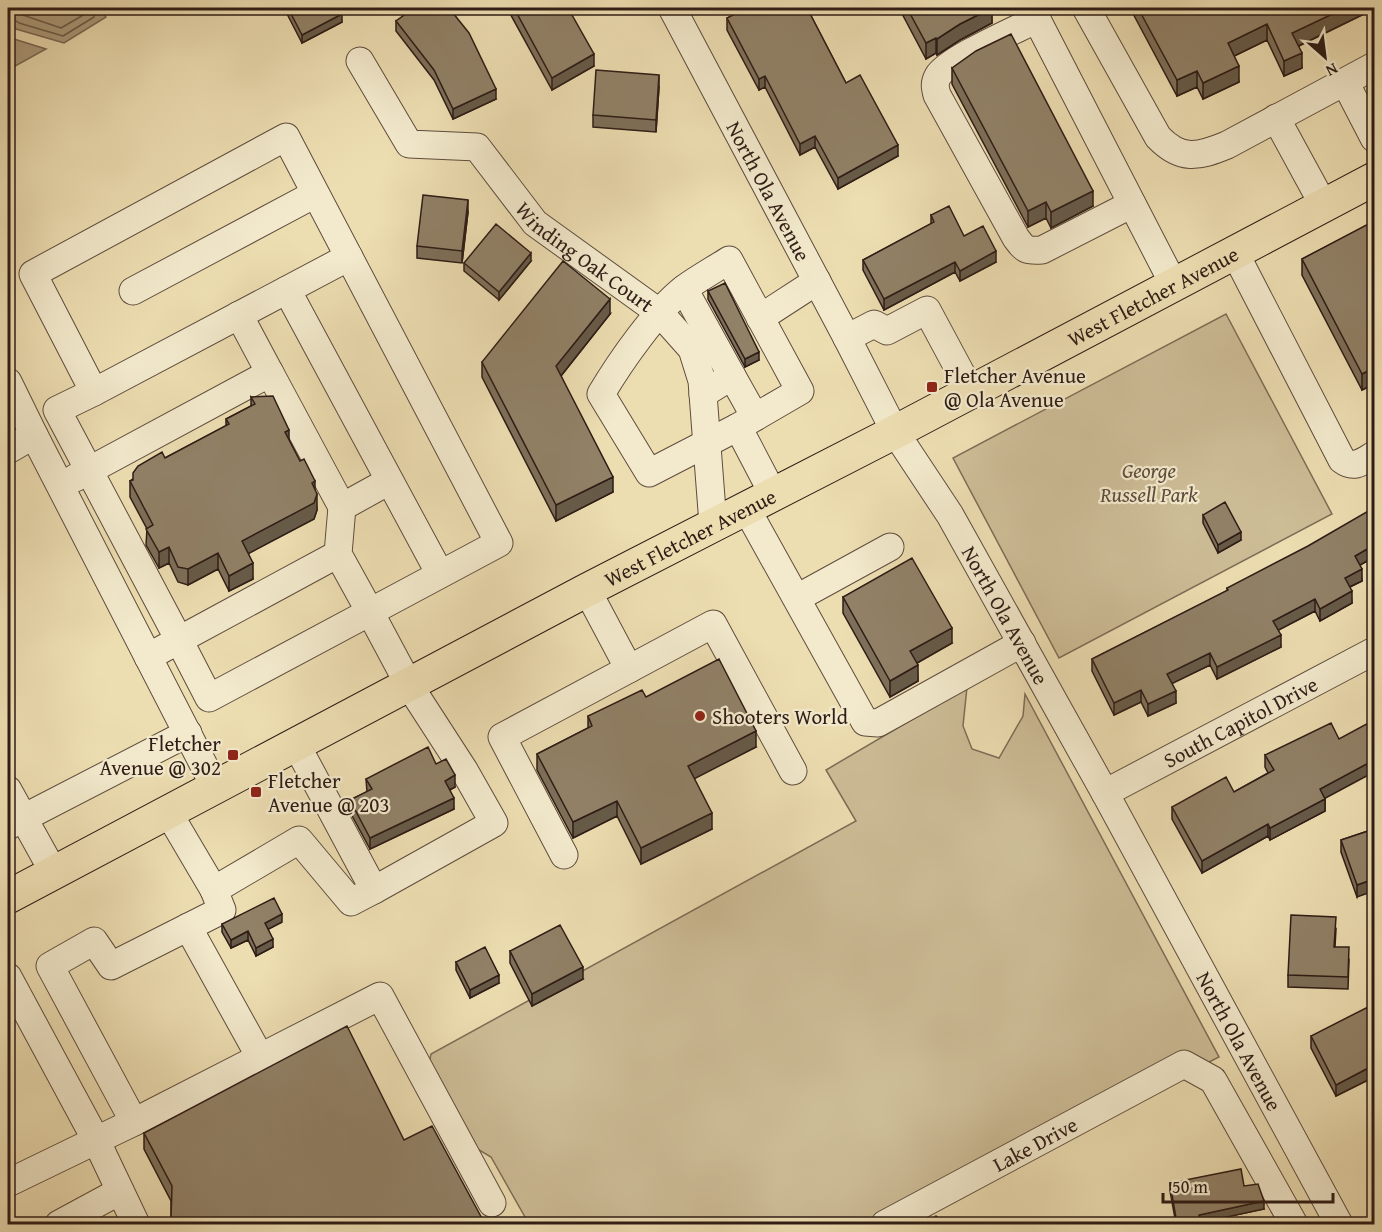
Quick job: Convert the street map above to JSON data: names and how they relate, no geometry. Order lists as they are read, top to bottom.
{
  "streets": {
    "main road": ["West Fletcher Avenue"],
    "street": [
      "North Ola Avenue",
      "Winding Oak Court",
      "South Capitol Drive",
      "Lake Drive"
    ]
  },
  "crossings": [
    ["North Ola Avenue", "West Fletcher Avenue"],
    ["North Ola Avenue", "South Capitol Drive"],
    ["Winding Oak Court", "West Fletcher Avenue"]
  ],
  "parks": ["George Russell Park"],
  "places": {
    "transit": ["Fletcher Avenue @ Ola Avenue", "Fletcher Avenue @ 302", "Fletcher Avenue @ 203"],
    "other": ["Shooters World"]
  },
  "scale_bar": "50 m",
  "north": "bottom right"
}
